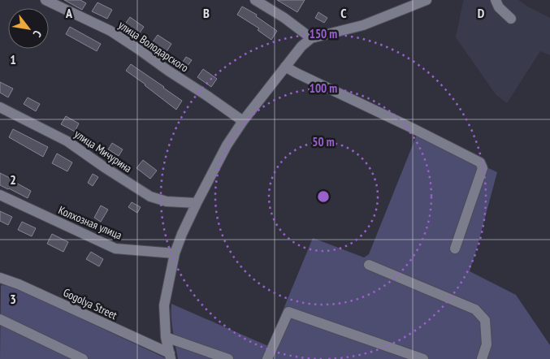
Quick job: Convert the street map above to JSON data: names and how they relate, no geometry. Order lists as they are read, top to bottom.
{
  "streets": {
    "street": [
      "улица Володарского",
      "улица Мичурина",
      "Колхозная улица",
      "Gogolya Street"
    ]
  },
  "north": "bottom right",
  "grid": {
    "columns": [
      "A",
      "B",
      "C",
      "D"
    ],
    "rows": ["1", "2", "3"]
  },
  "rings": ["150 m", "100 m", "50 m"]
}
